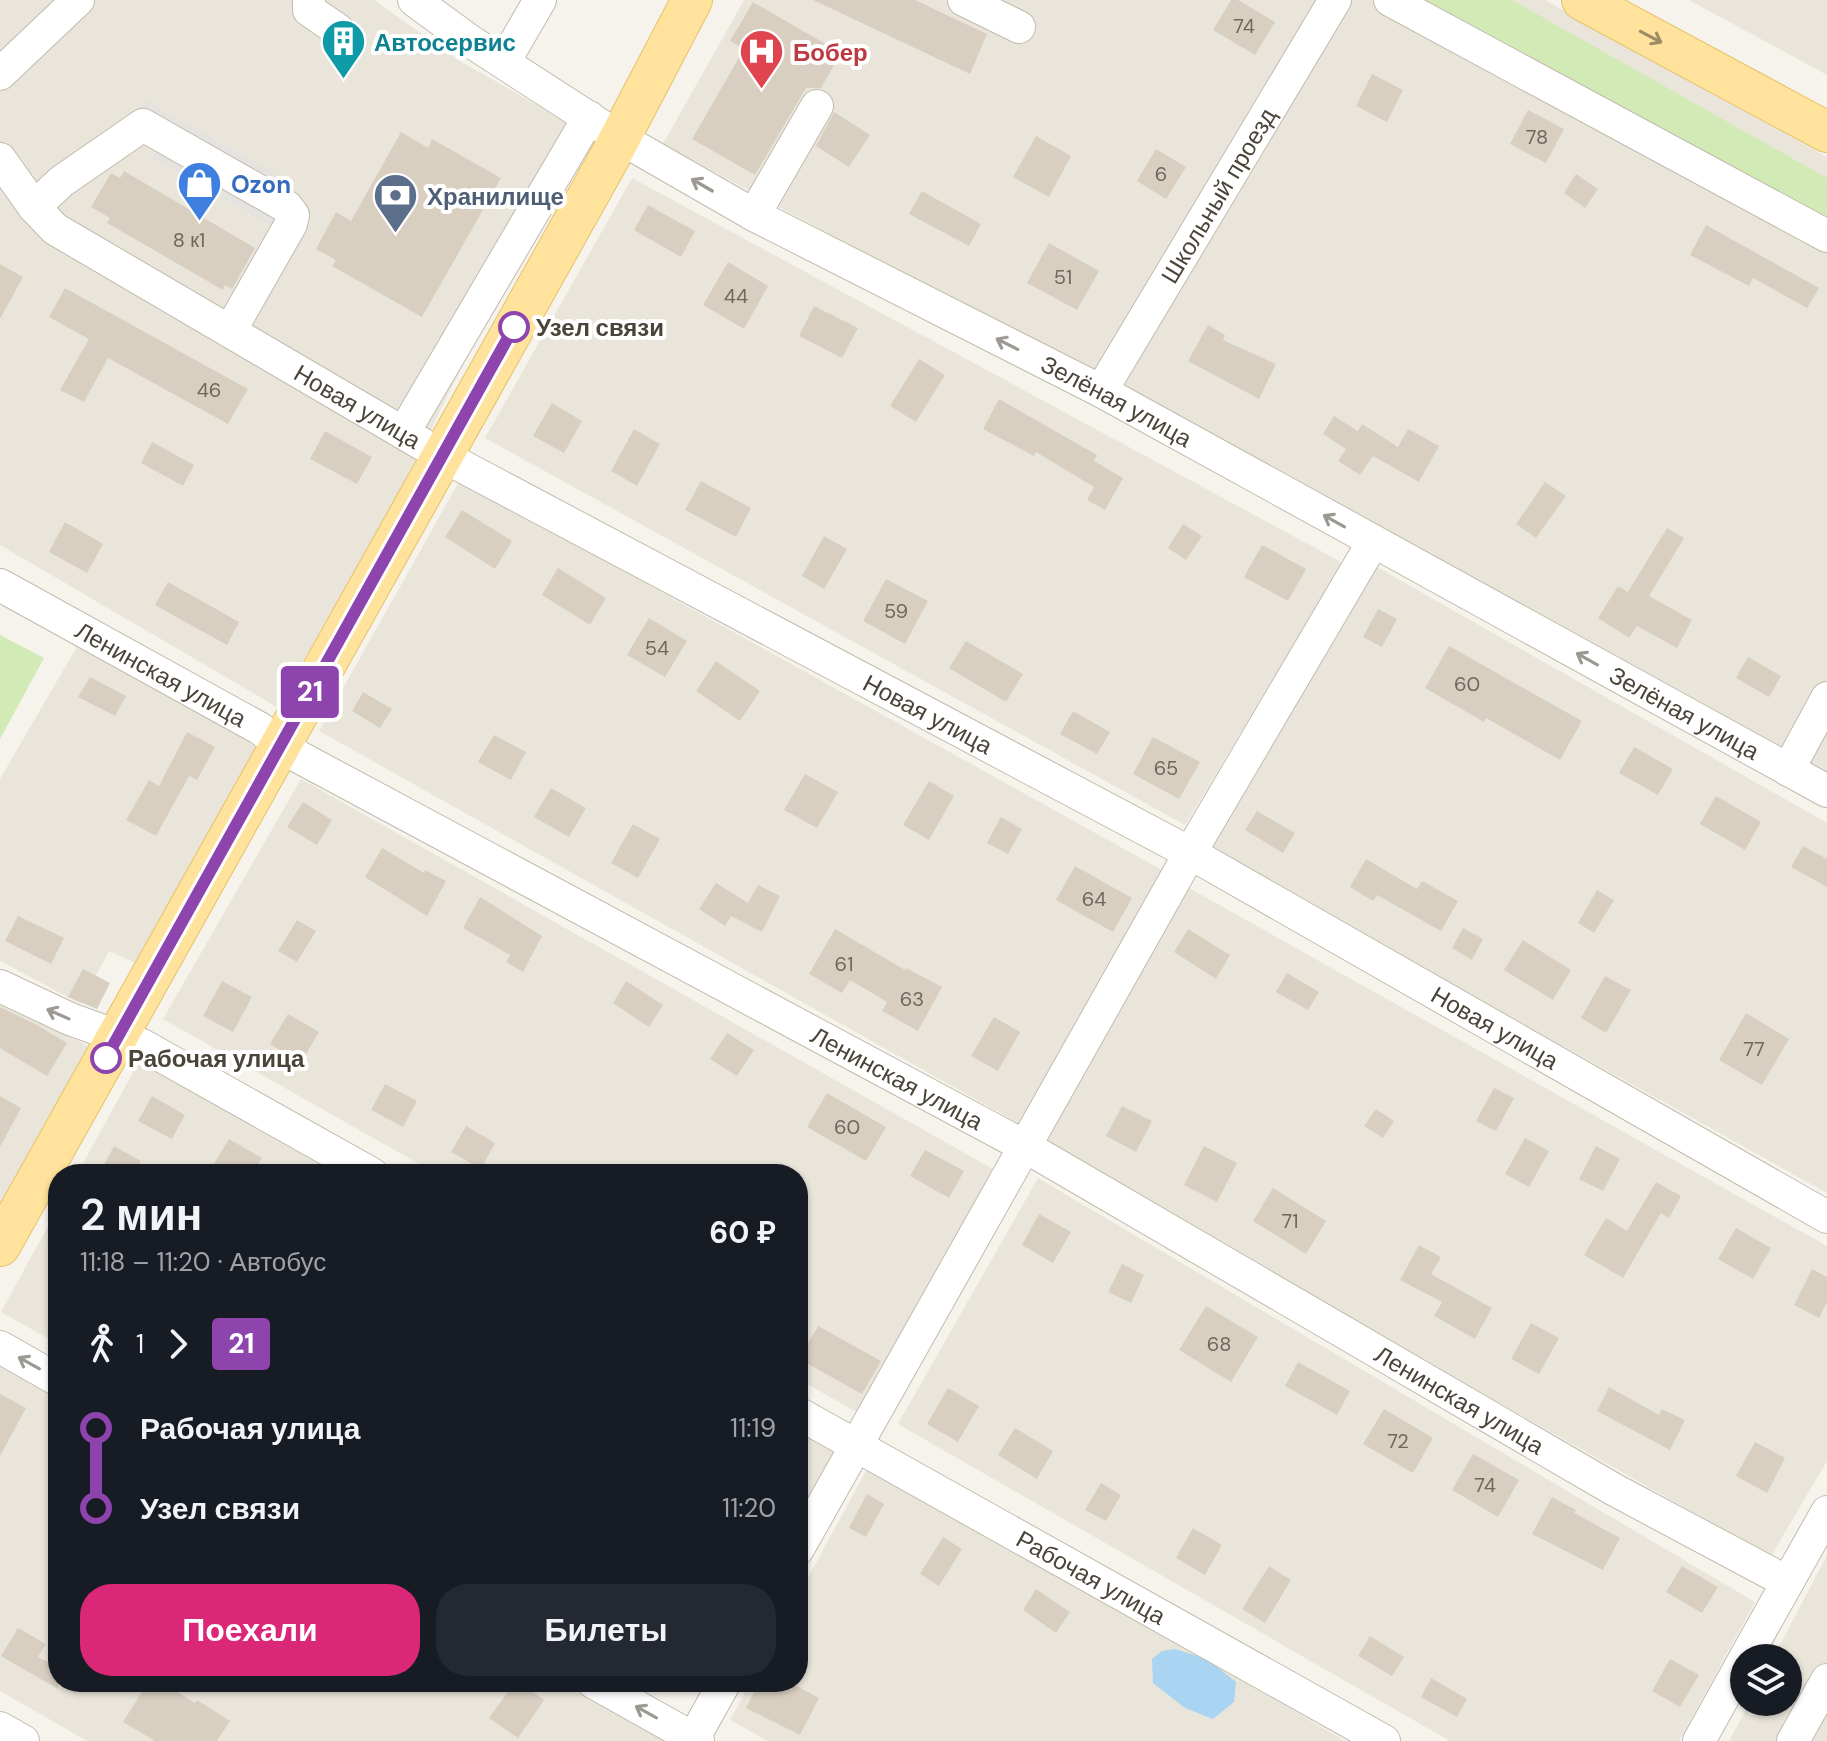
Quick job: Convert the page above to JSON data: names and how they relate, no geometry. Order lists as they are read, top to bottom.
{
  "streets": {
    "street": [
      "Школьный проезд",
      "Зелёная улица",
      "Новая улица",
      "Ленинская улица",
      "Рабочая улица"
    ]
  },
  "crossings": [
    ["Школьный проезд", "Зелёная улица"]
  ],
  "one_way": ["Зелёная улица"],
  "places": {
    "building": ["Автосервис"],
    "hospital": ["Бобер"],
    "shop": ["Ozon"],
    "bank": ["Хранилище"],
    "other": ["Узел связи", "Рабочая улица"]
  },
  "lines": ["bus line 21"],
  "house_numbers": [
    "74",
    "78",
    "6",
    "8 к1",
    "51",
    "44",
    "46",
    "59",
    "54",
    "60",
    "65",
    "64",
    "61",
    "63",
    "77",
    "60",
    "71",
    "68",
    "72",
    "74"
  ],
  "page": {
    "on_map": "21",
    "heading": ["2 мин", "11:18 – 11:20 · Автобус", "60 ₽"],
    "legs": ["1", "21"],
    "list": [
      {
        "name": "Рабочая улица",
        "value": "11:19"
      },
      {
        "name": "Узел связи",
        "value": "11:20"
      }
    ],
    "buttons": ["Поехали", "Билеты"]
  }
}
